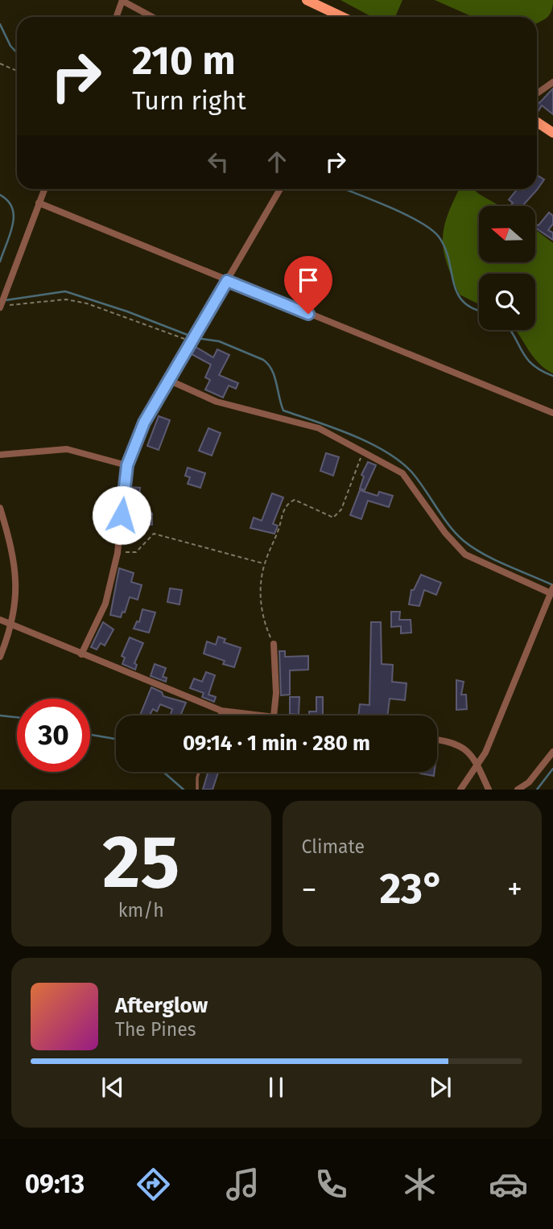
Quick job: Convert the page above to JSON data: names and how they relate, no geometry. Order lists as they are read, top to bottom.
{
  "north": "left",
  "page": {
    "turn": ["210 m", "Turn right"],
    "limit": "30",
    "trip": "09:14 · 1 min · 280 m",
    "tile": [
      ["25", "km/h"],
      "Climate"
    ],
    "heat": ["−", "23°", "+"],
    "song": ["Afterglow", "The Pines"],
    "tabs": "09:13"
  }
}
